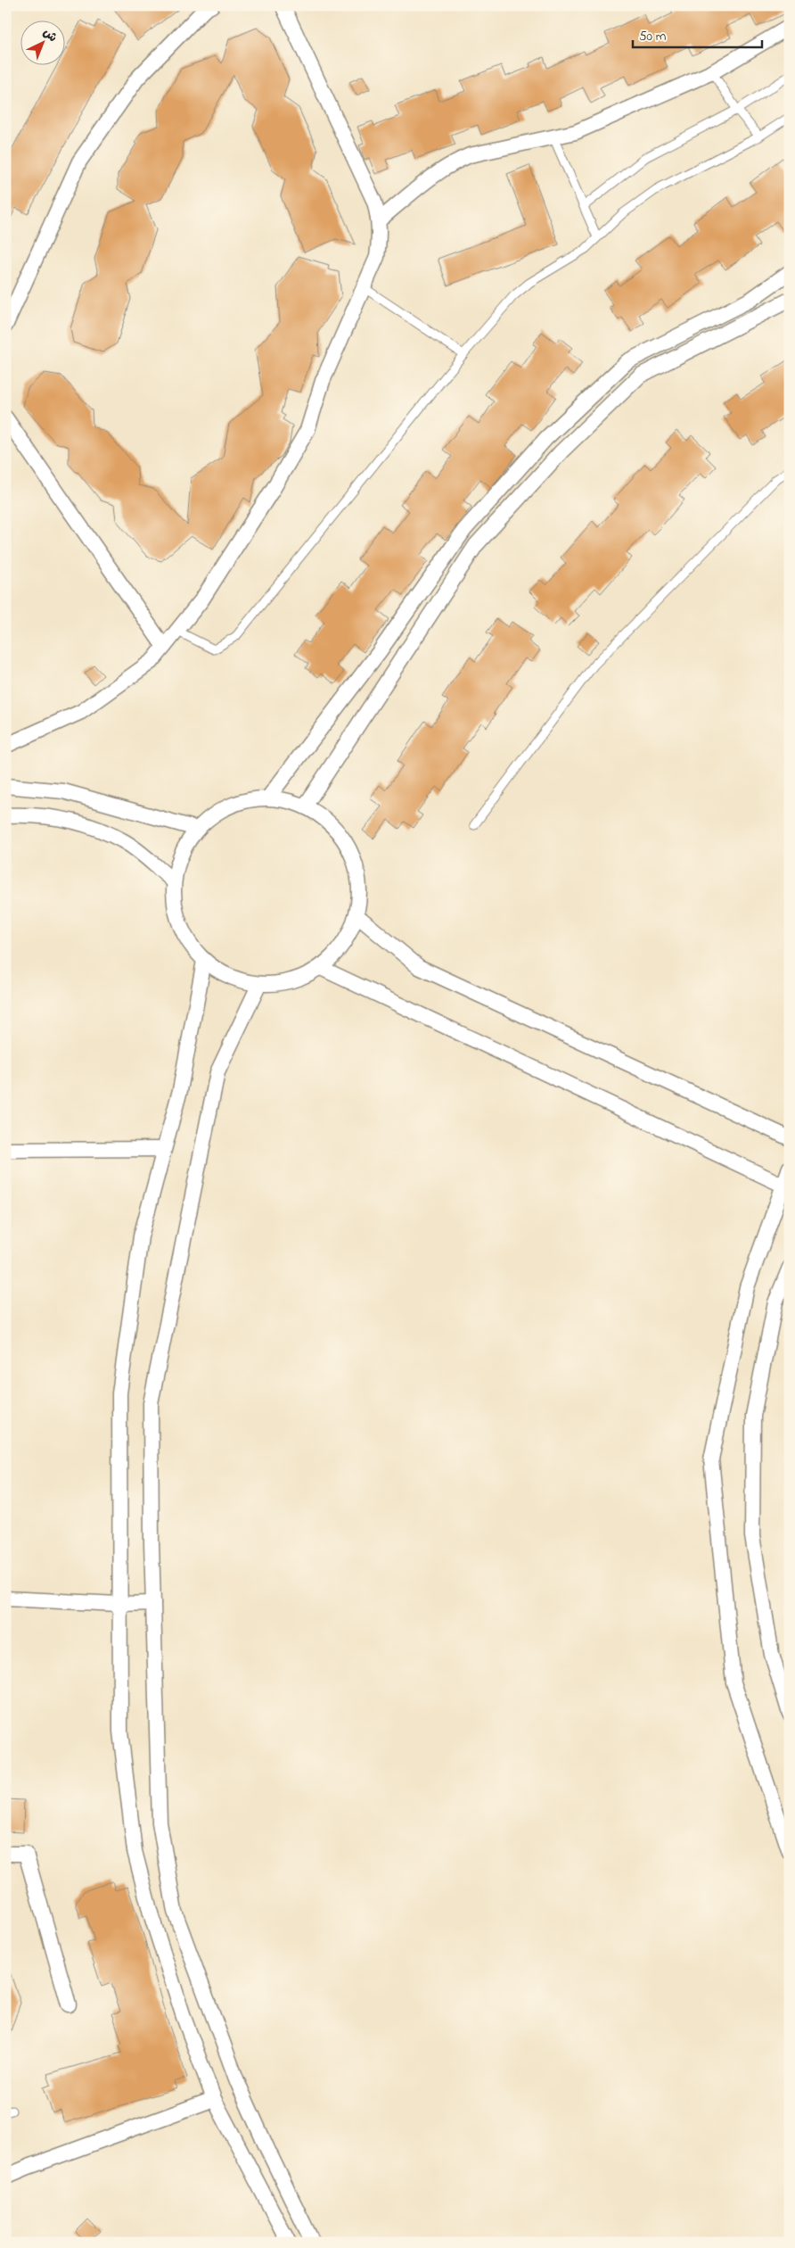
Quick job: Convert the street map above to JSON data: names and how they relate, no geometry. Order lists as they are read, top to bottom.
{
  "scale_bar": "50 m",
  "north": "top right"
}
